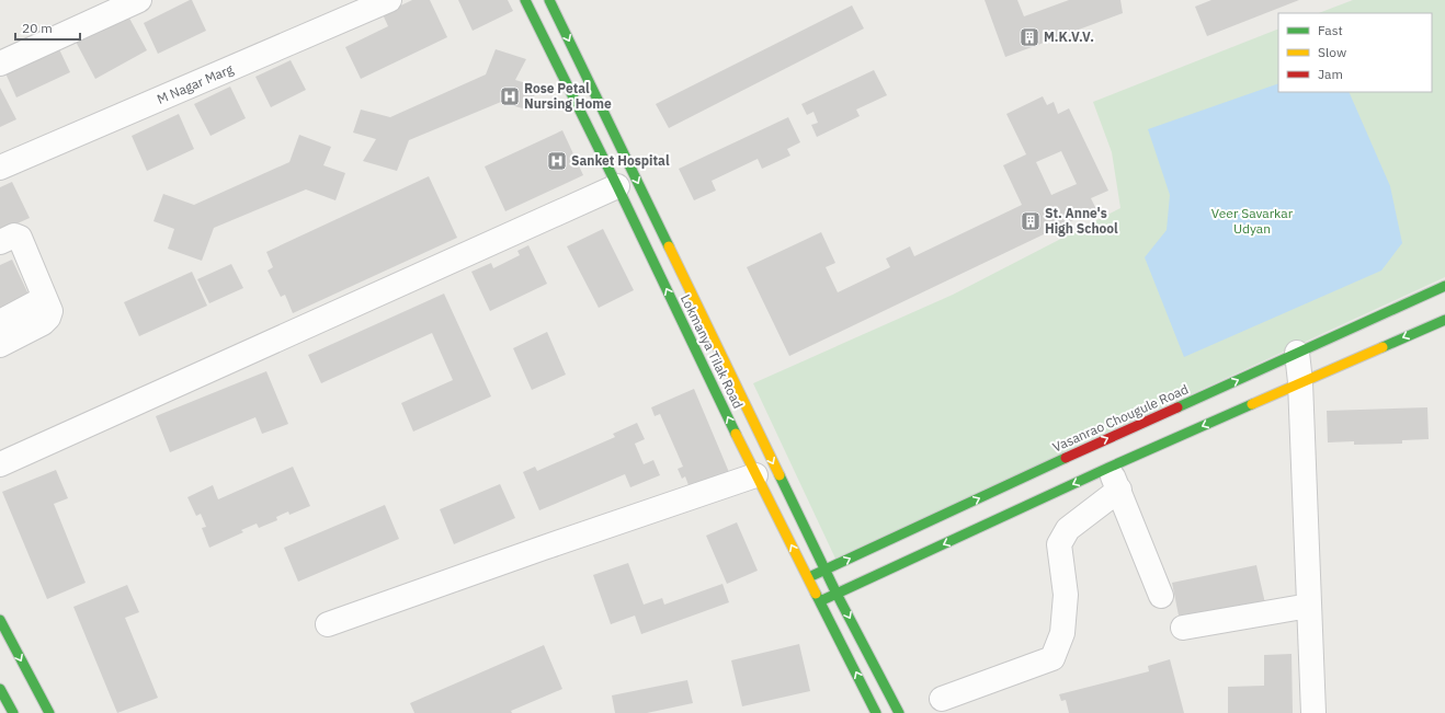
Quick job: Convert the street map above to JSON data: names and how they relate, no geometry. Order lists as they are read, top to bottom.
{
  "streets": {
    "main road": ["Lokmanya Tilak Road", "Vasanrao Chougule Road"],
    "street": ["M Nagar Marg"]
  },
  "crossings": [
    ["Lokmanya Tilak Road", "Vasanrao Chougule Road"]
  ],
  "parks": ["Veer Savarkar Udyan"],
  "places": {
    "building": ["M.K.V.V.", "St. Anne's High School"],
    "hospital": ["Rose Petal Nursing Home", "Sanket Hospital"]
  },
  "legend": ["Fast", "Slow", "Jam"],
  "scale_bar": "20 m"
}
